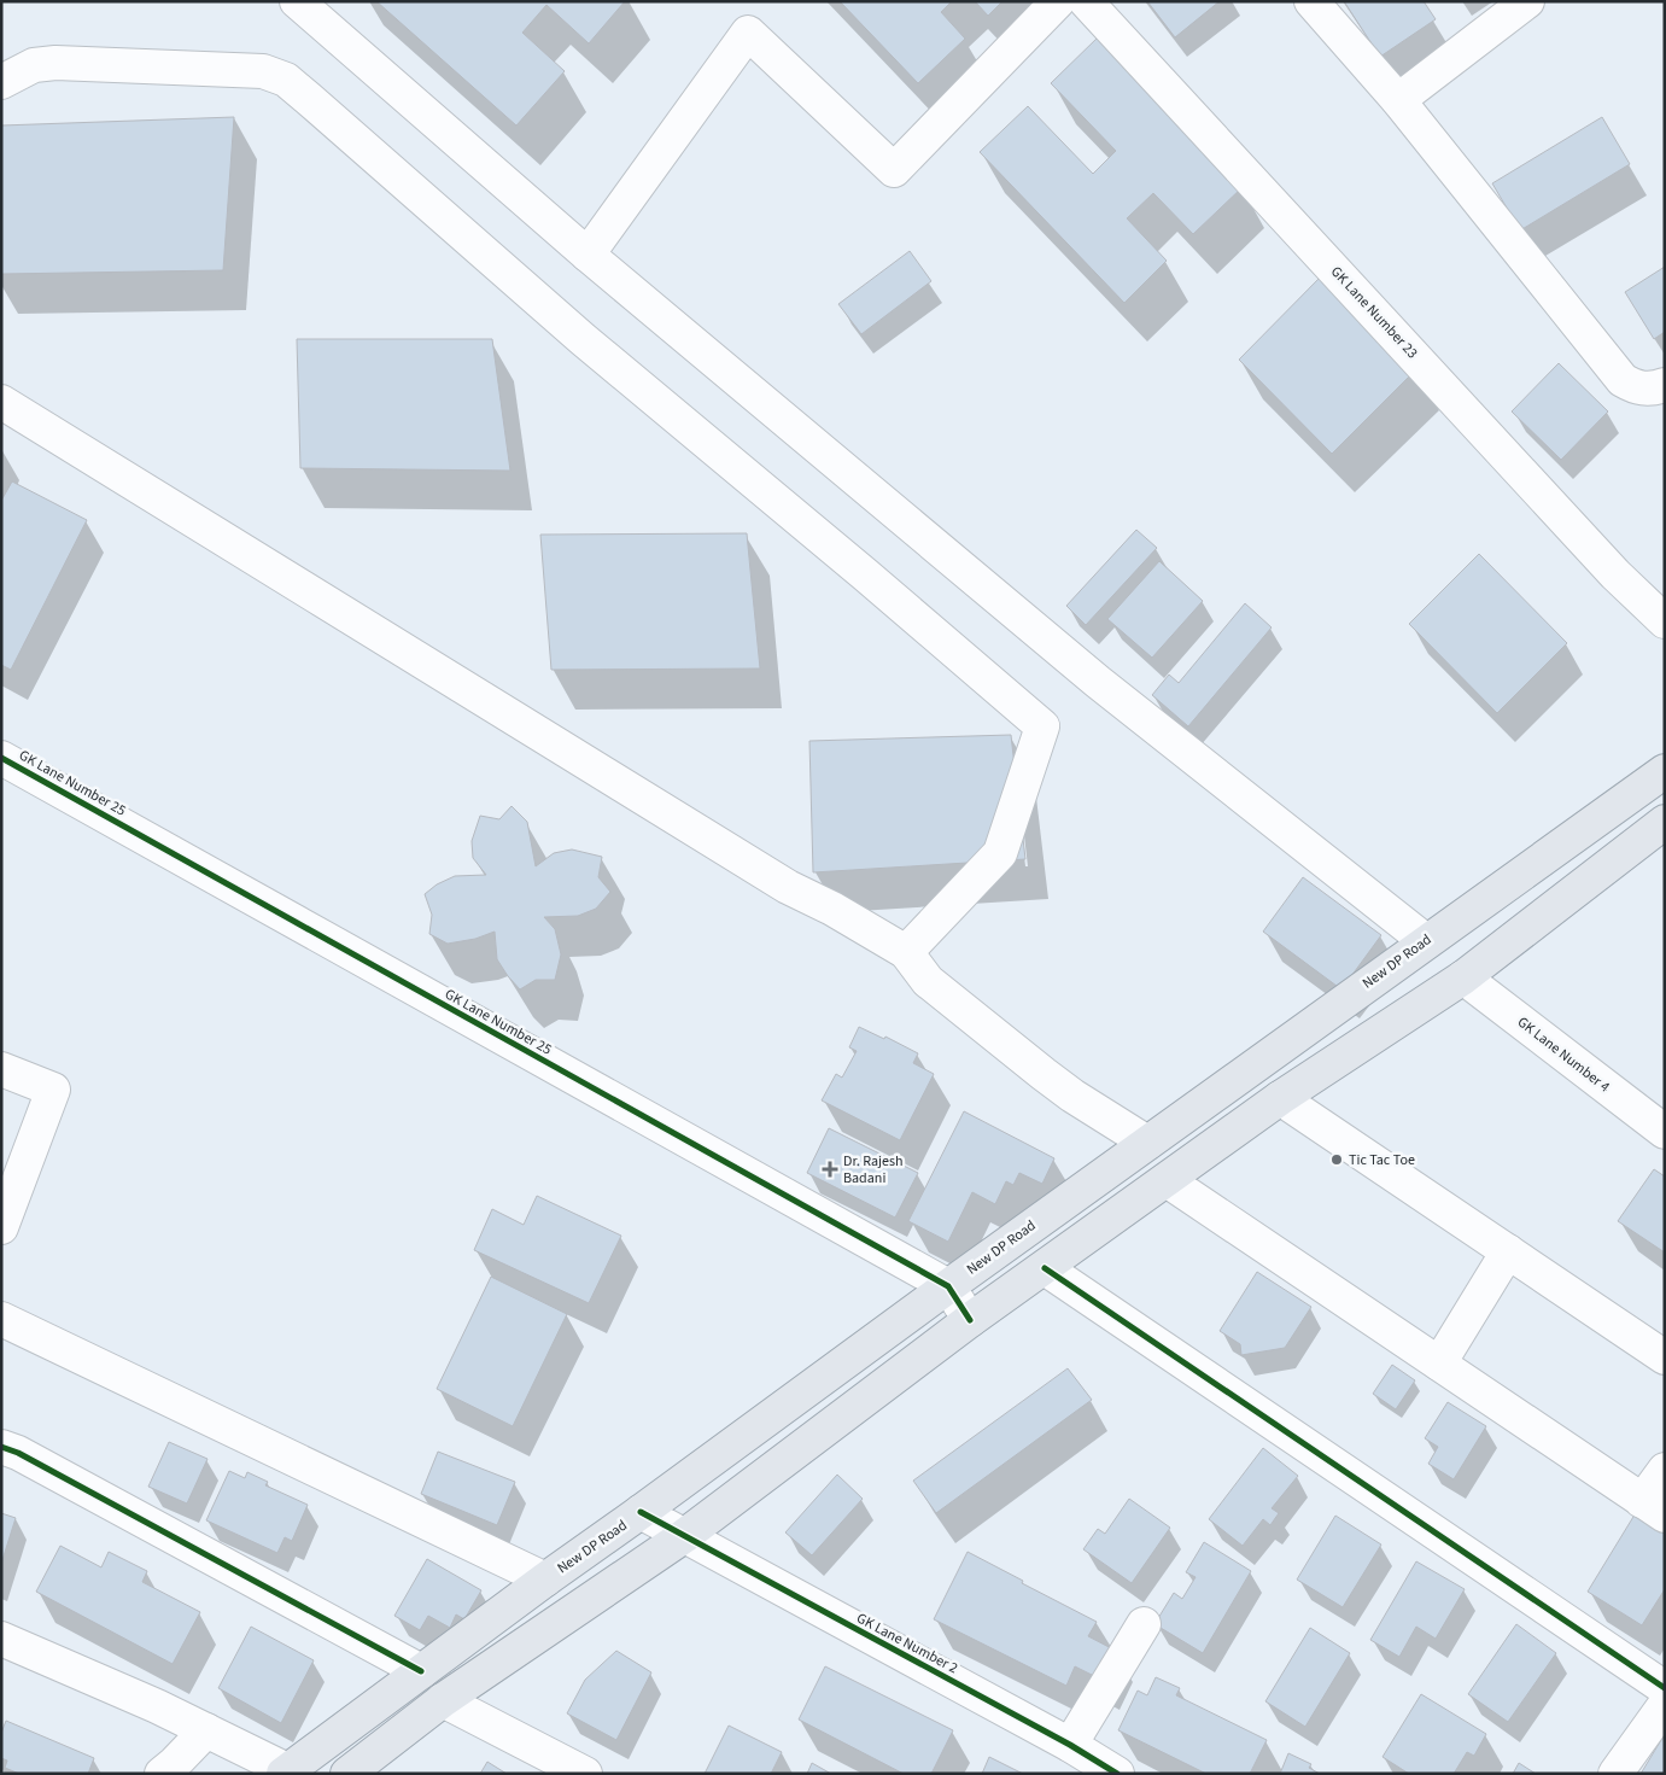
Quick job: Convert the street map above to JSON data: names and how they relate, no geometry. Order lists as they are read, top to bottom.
{
  "streets": {
    "main road": ["New DP Road"],
    "street": [
      "GK Lane Number 23",
      "GK Lane Number 25",
      "GK Lane Number 4",
      "GK Lane Number 2"
    ]
  },
  "crossings": [
    ["GK Lane Number 25", "New DP Road"],
    ["New DP Road", "GK Lane Number 2"]
  ],
  "places": {
    "other": ["Tic Tac Toe"],
    "health": ["Dr. Rajesh Badani"]
  }
}
